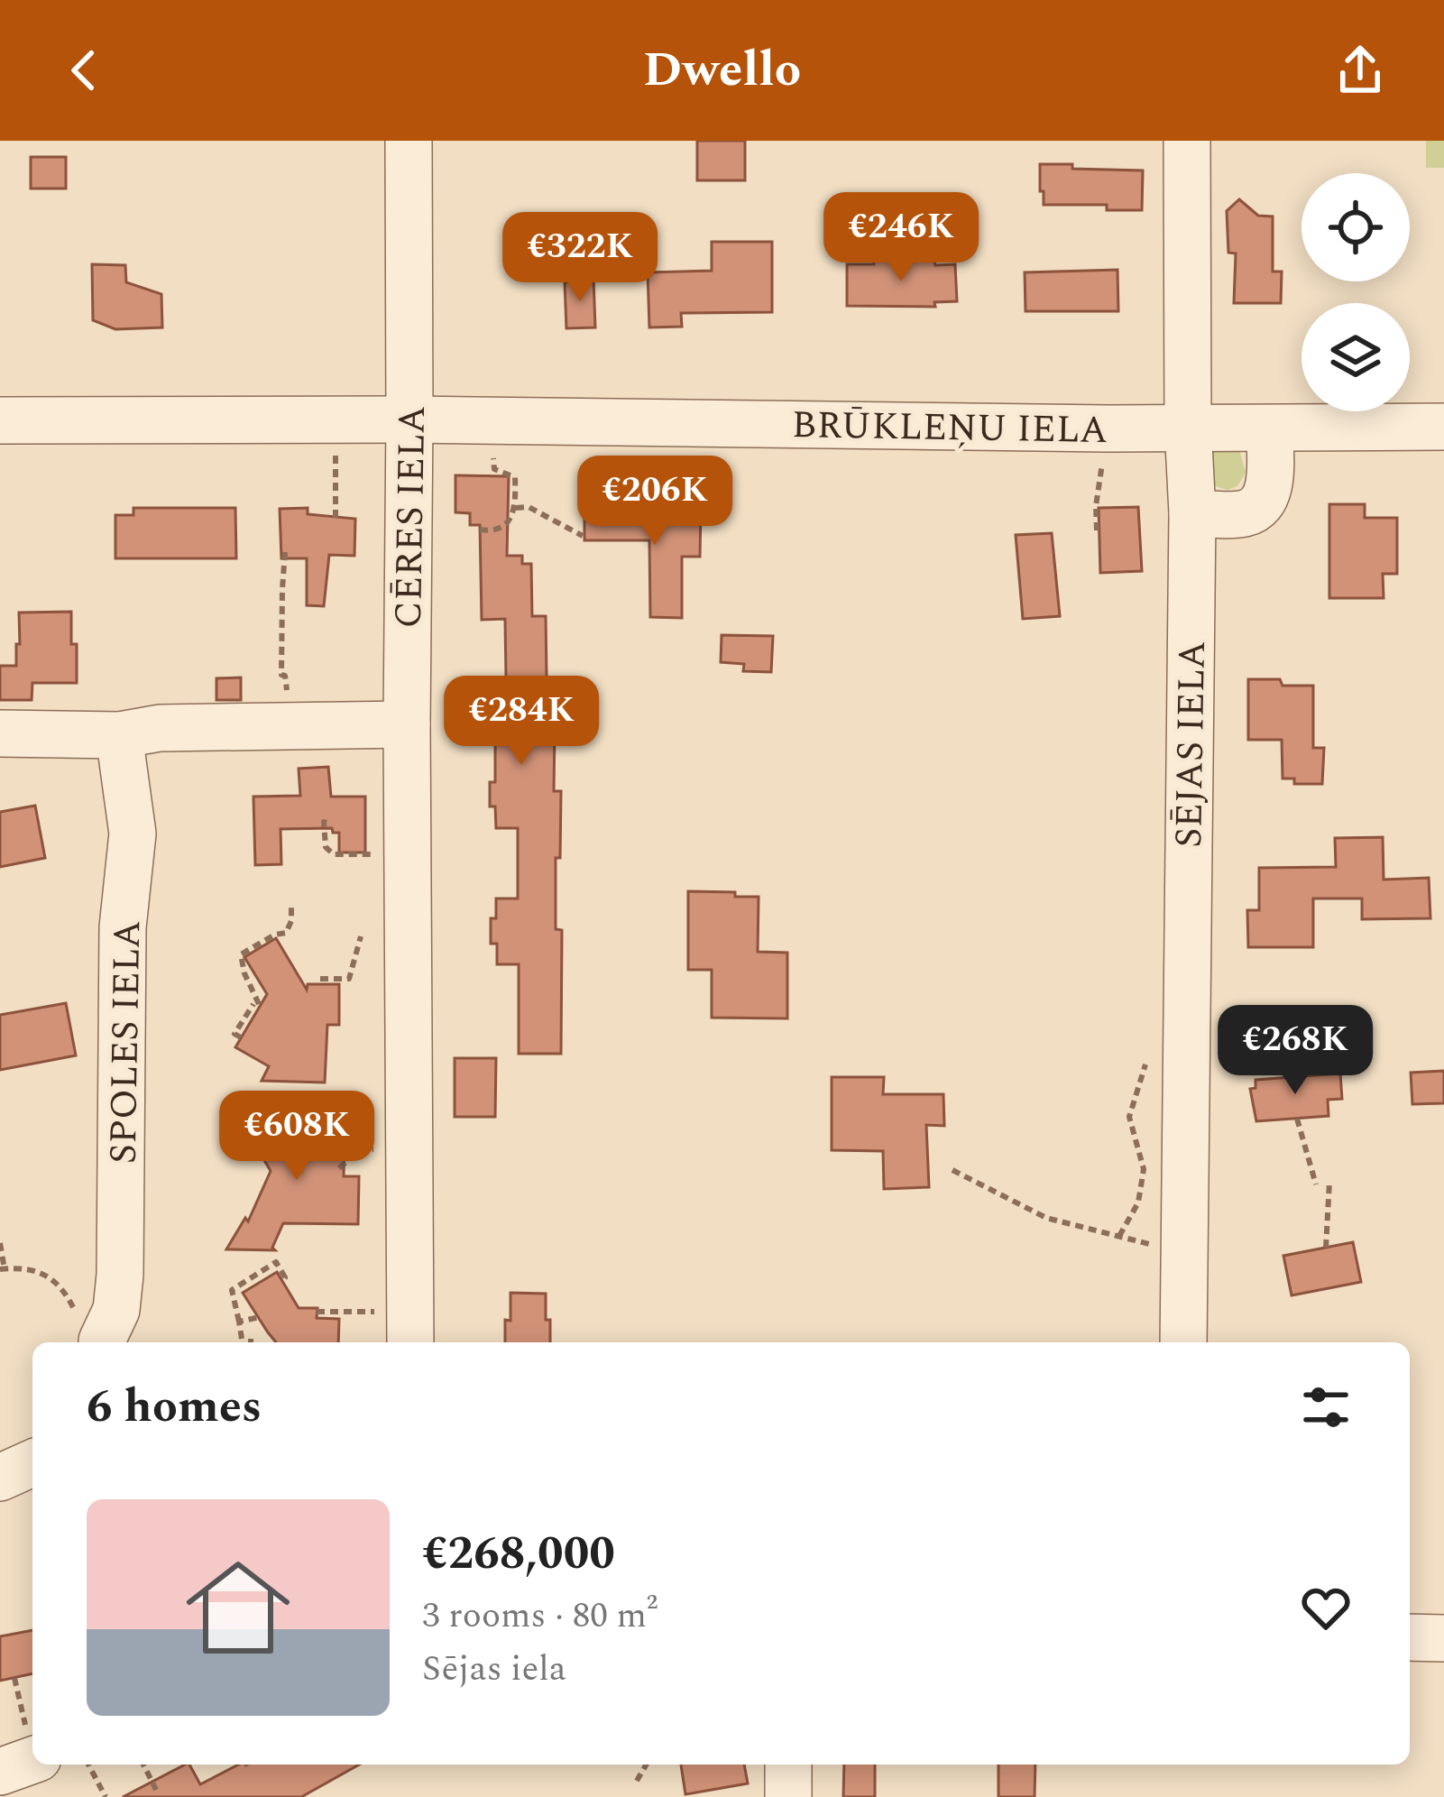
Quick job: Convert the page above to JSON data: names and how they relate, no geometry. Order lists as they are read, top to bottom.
{
  "streets": {
    "street": [
      "BRŪKLEŅU IELA",
      "CĒRES IELA",
      "SĒJAS IELA",
      "SPOLES IELA"
    ]
  },
  "crossings": [
    ["BRŪKLEŅU IELA", "CĒRES IELA"],
    ["BRŪKLEŅU IELA", "SĒJAS IELA"]
  ],
  "page": {
    "header": "Dwello",
    "price": [
      "€246K",
      "€322K",
      "€206K",
      "€284K",
      "€268K",
      "€608K"
    ],
    "heading": "6 homes",
    "list": [
      {
        "name": "€268,000",
        "note": "3 rooms · 80 m² · Sējas iela"
      }
    ]
  }
}
